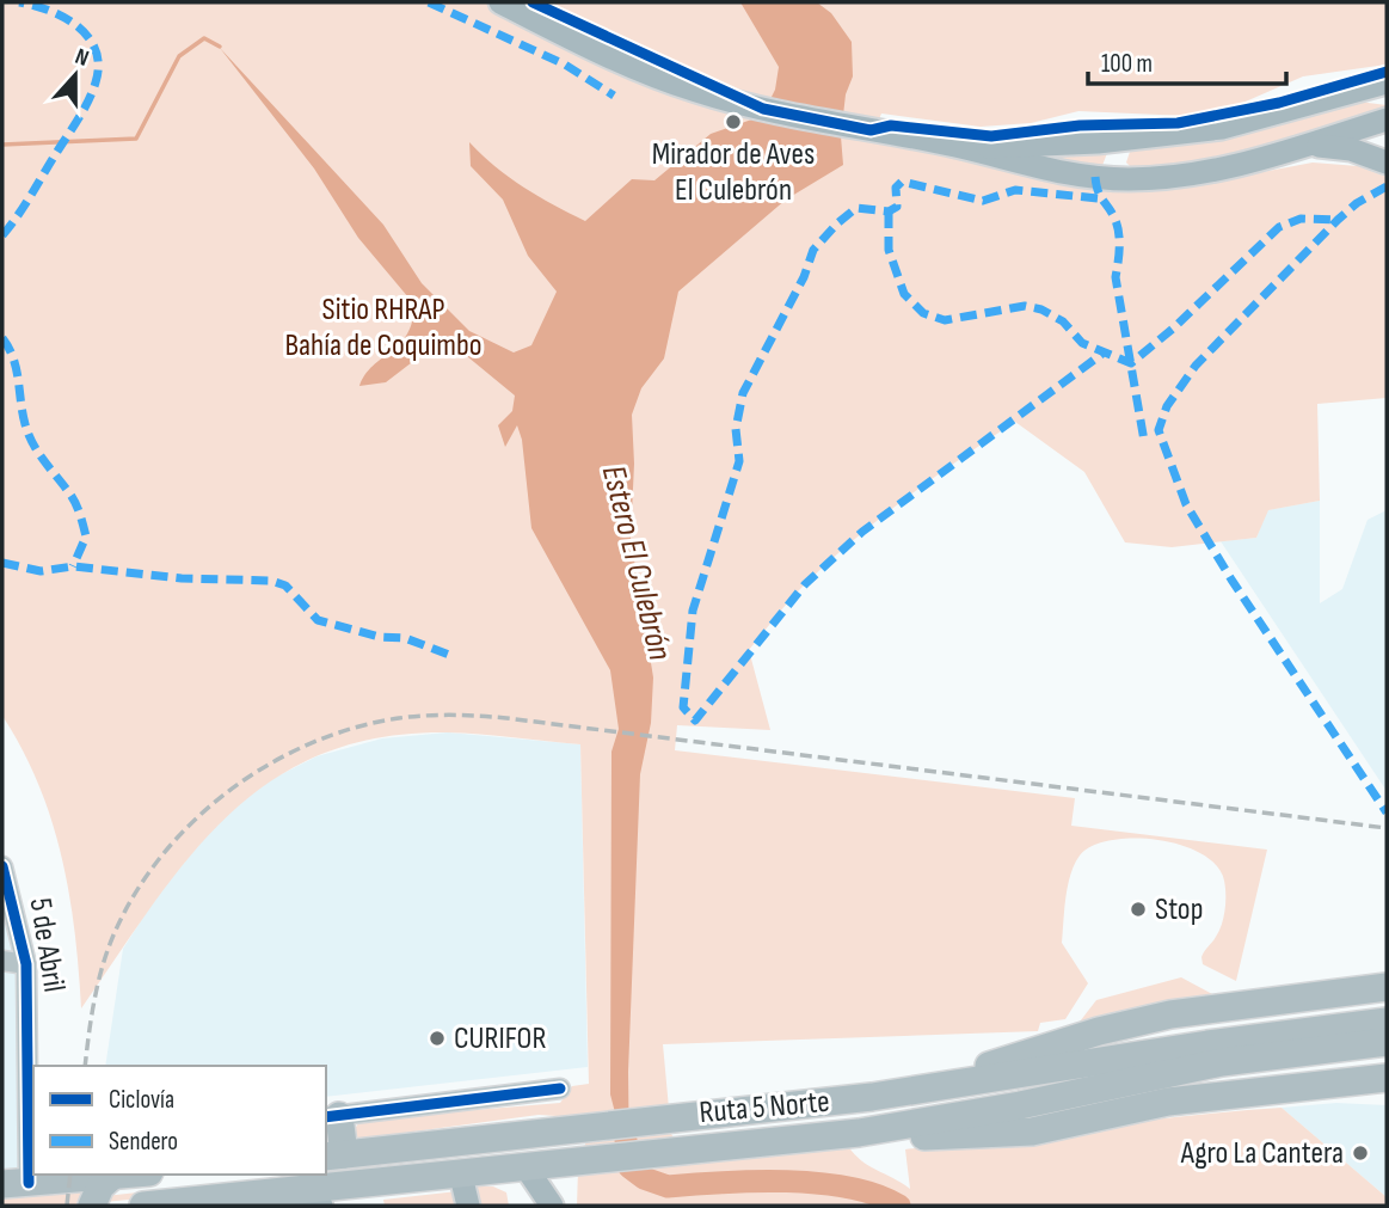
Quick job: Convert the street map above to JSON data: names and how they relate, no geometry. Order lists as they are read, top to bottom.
{
  "streets": {
    "highway": ["Ruta 5 Norte"],
    "street": ["5 de Abril"]
  },
  "water": ["Estero El Culebrón"],
  "parks": ["Sitio RHRAP Bahía de Coquimbo"],
  "places": [
    "Mirador de Aves El Culebrón",
    "Stop",
    "CURIFOR",
    "Agro La Cantera"
  ],
  "legend": ["Ciclovía", "Sendero"],
  "scale_bar": "100 m",
  "north": "top"
}
